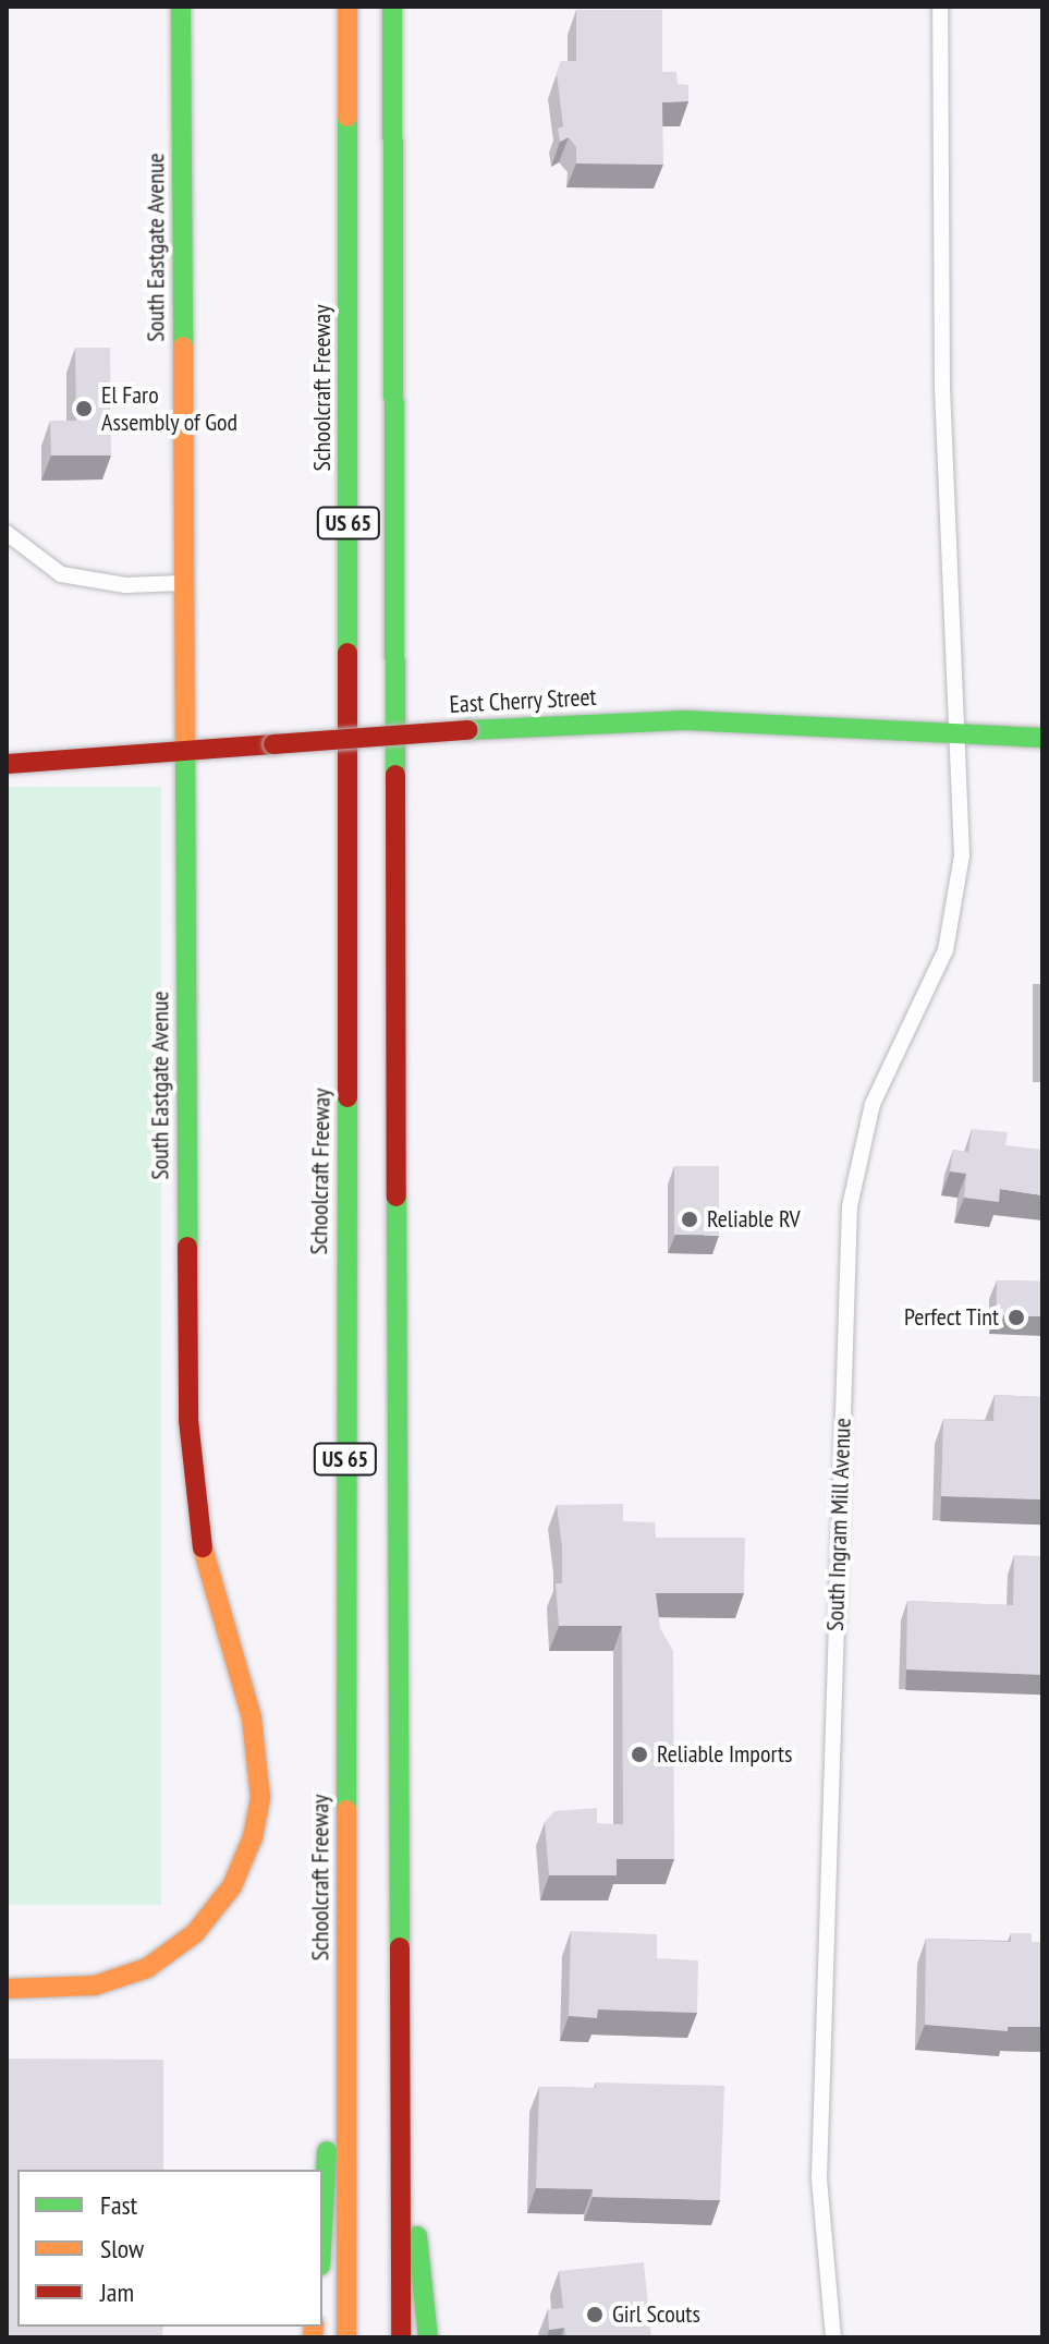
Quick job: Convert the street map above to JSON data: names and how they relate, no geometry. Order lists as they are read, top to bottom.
{
  "streets": {
    "main road": [
      "South Eastgate Avenue",
      "Schoolcraft Freeway",
      "US 65",
      "East Cherry Street"
    ],
    "street": ["South Ingram Mill Avenue"]
  },
  "crossings": [
    ["South Eastgate Avenue", "East Cherry Street"],
    ["East Cherry Street", "South Ingram Mill Avenue"]
  ],
  "places": [
    "El Faro Assembly of God",
    "Reliable RV",
    "Perfect Tint",
    "Reliable Imports",
    "Girl Scouts"
  ],
  "legend": ["Fast", "Slow", "Jam"]
}
